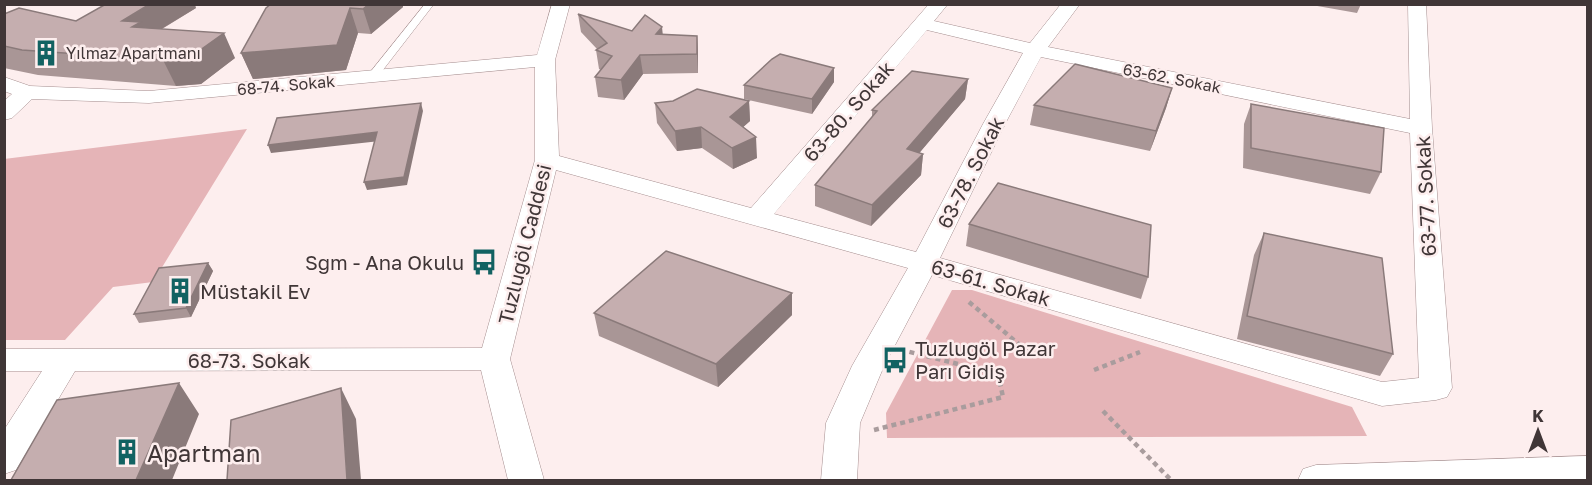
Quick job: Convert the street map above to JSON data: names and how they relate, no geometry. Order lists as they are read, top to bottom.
{
  "streets": {
    "street": [
      "63-62. Sokak",
      "68-74. Sokak",
      "63-80. Sokak",
      "63-78. Sokak",
      "63-77. Sokak",
      "Tuzlugöl Caddesi",
      "63-61. Sokak",
      "68-73. Sokak"
    ]
  },
  "crossings": [
    ["63-62. Sokak", "63-80. Sokak"],
    ["63-62. Sokak", "63-78. Sokak"],
    ["63-62. Sokak", "63-77. Sokak"],
    ["68-74. Sokak", "Tuzlugöl Caddesi"],
    ["63-80. Sokak", "63-61. Sokak"],
    ["63-78. Sokak", "63-61. Sokak"],
    ["63-77. Sokak", "63-61. Sokak"],
    ["Tuzlugöl Caddesi", "63-61. Sokak"],
    ["Tuzlugöl Caddesi", "68-73. Sokak"]
  ],
  "places": {
    "building": ["Yılmaz Apartmanı", "Müstakil Ev", "Apartman"],
    "bus stop": ["Sgm - Ana Okulu", "Tuzlugöl Pazar Parı Gidiş"]
  },
  "north": "top"
}
